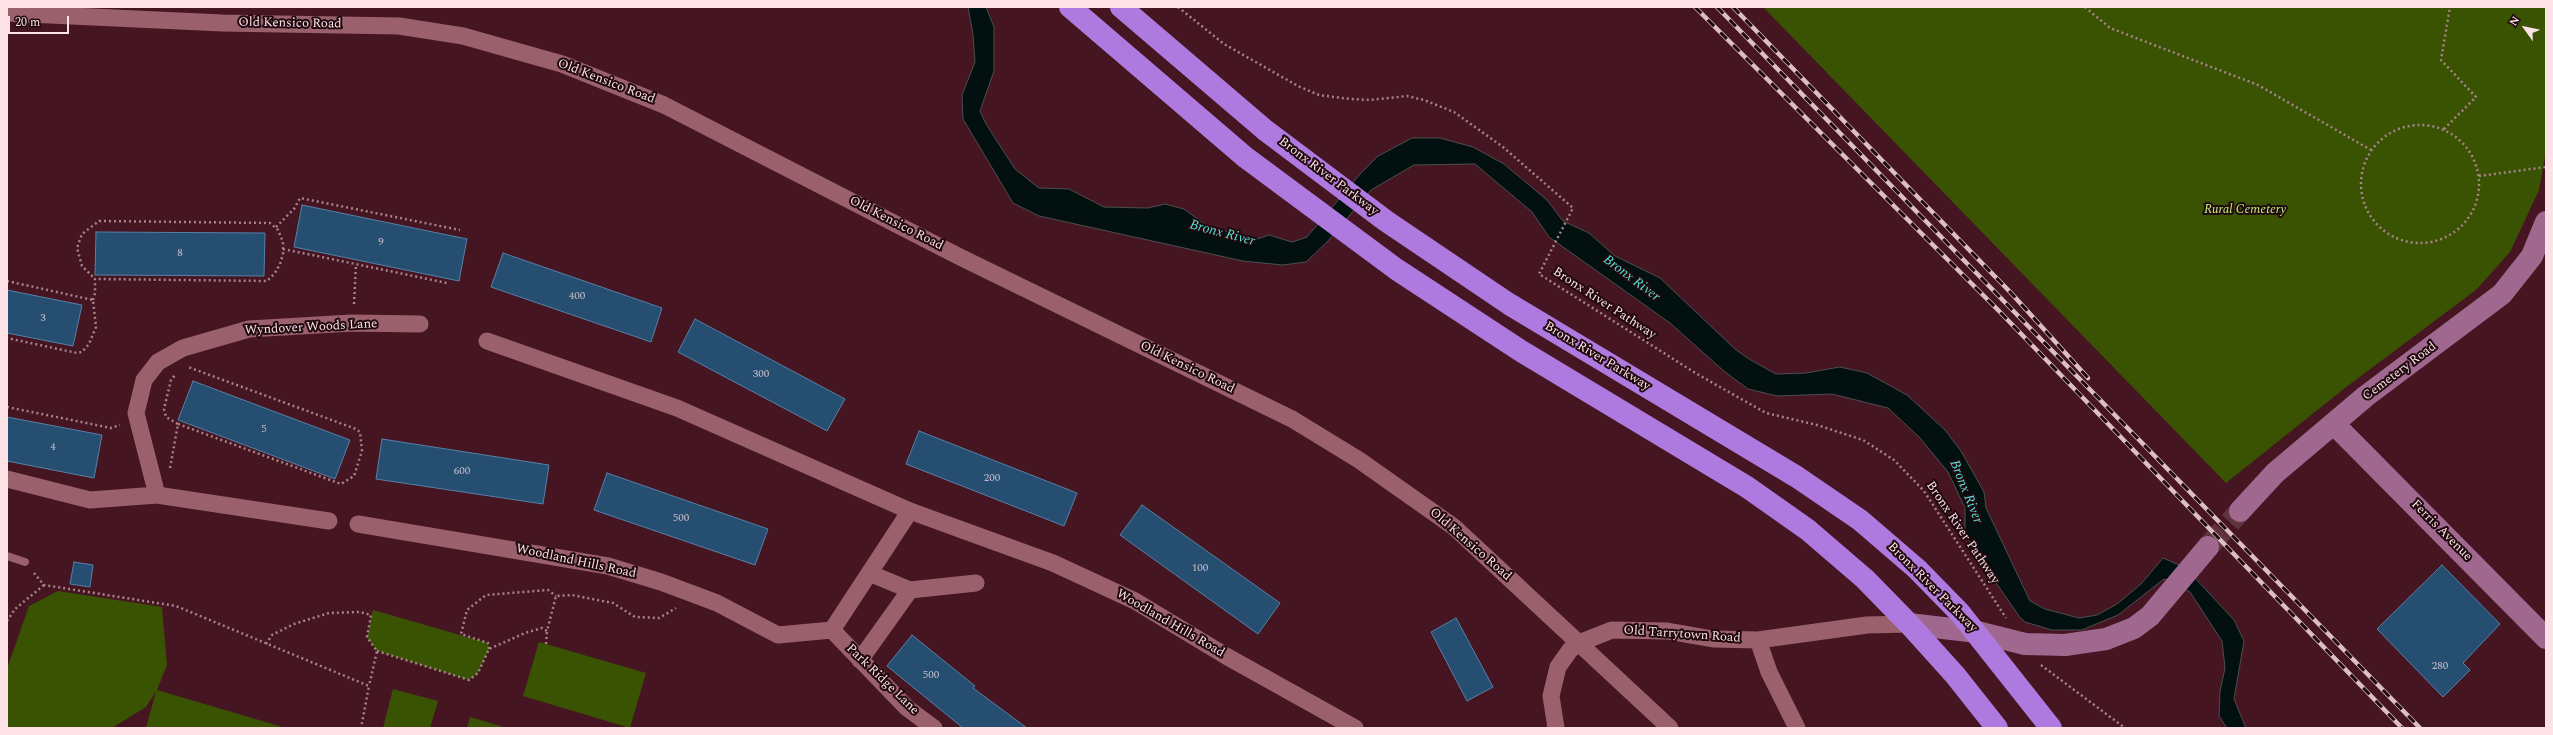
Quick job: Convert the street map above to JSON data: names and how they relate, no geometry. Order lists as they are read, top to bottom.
{
  "streets": {
    "highway": ["Bronx River Parkway"],
    "street": [
      "Old Kensico Road",
      "Wyndover Woods Lane",
      "Cemetery Road",
      "Ferris Avenue",
      "Woodland Hills Road",
      "Old Tarrytown Road",
      "Park Ridge Lane"
    ],
    "path": ["Bronx River Pathway"]
  },
  "crossings": [
    ["Old Kensico Road", "Old Tarrytown Road"],
    ["Bronx River Parkway", "Old Tarrytown Road"],
    ["Cemetery Road", "Ferris Avenue"],
    ["Woodland Hills Road", "Park Ridge Lane"]
  ],
  "water": ["Bronx River"],
  "parks": ["Rural Cemetery"],
  "house_numbers": [
    "9",
    "8",
    "400",
    "3",
    "300",
    "5",
    "4",
    "600",
    "200",
    "500",
    "100",
    "280",
    "500"
  ],
  "scale_bar": "20 m",
  "north": "top left"
}
